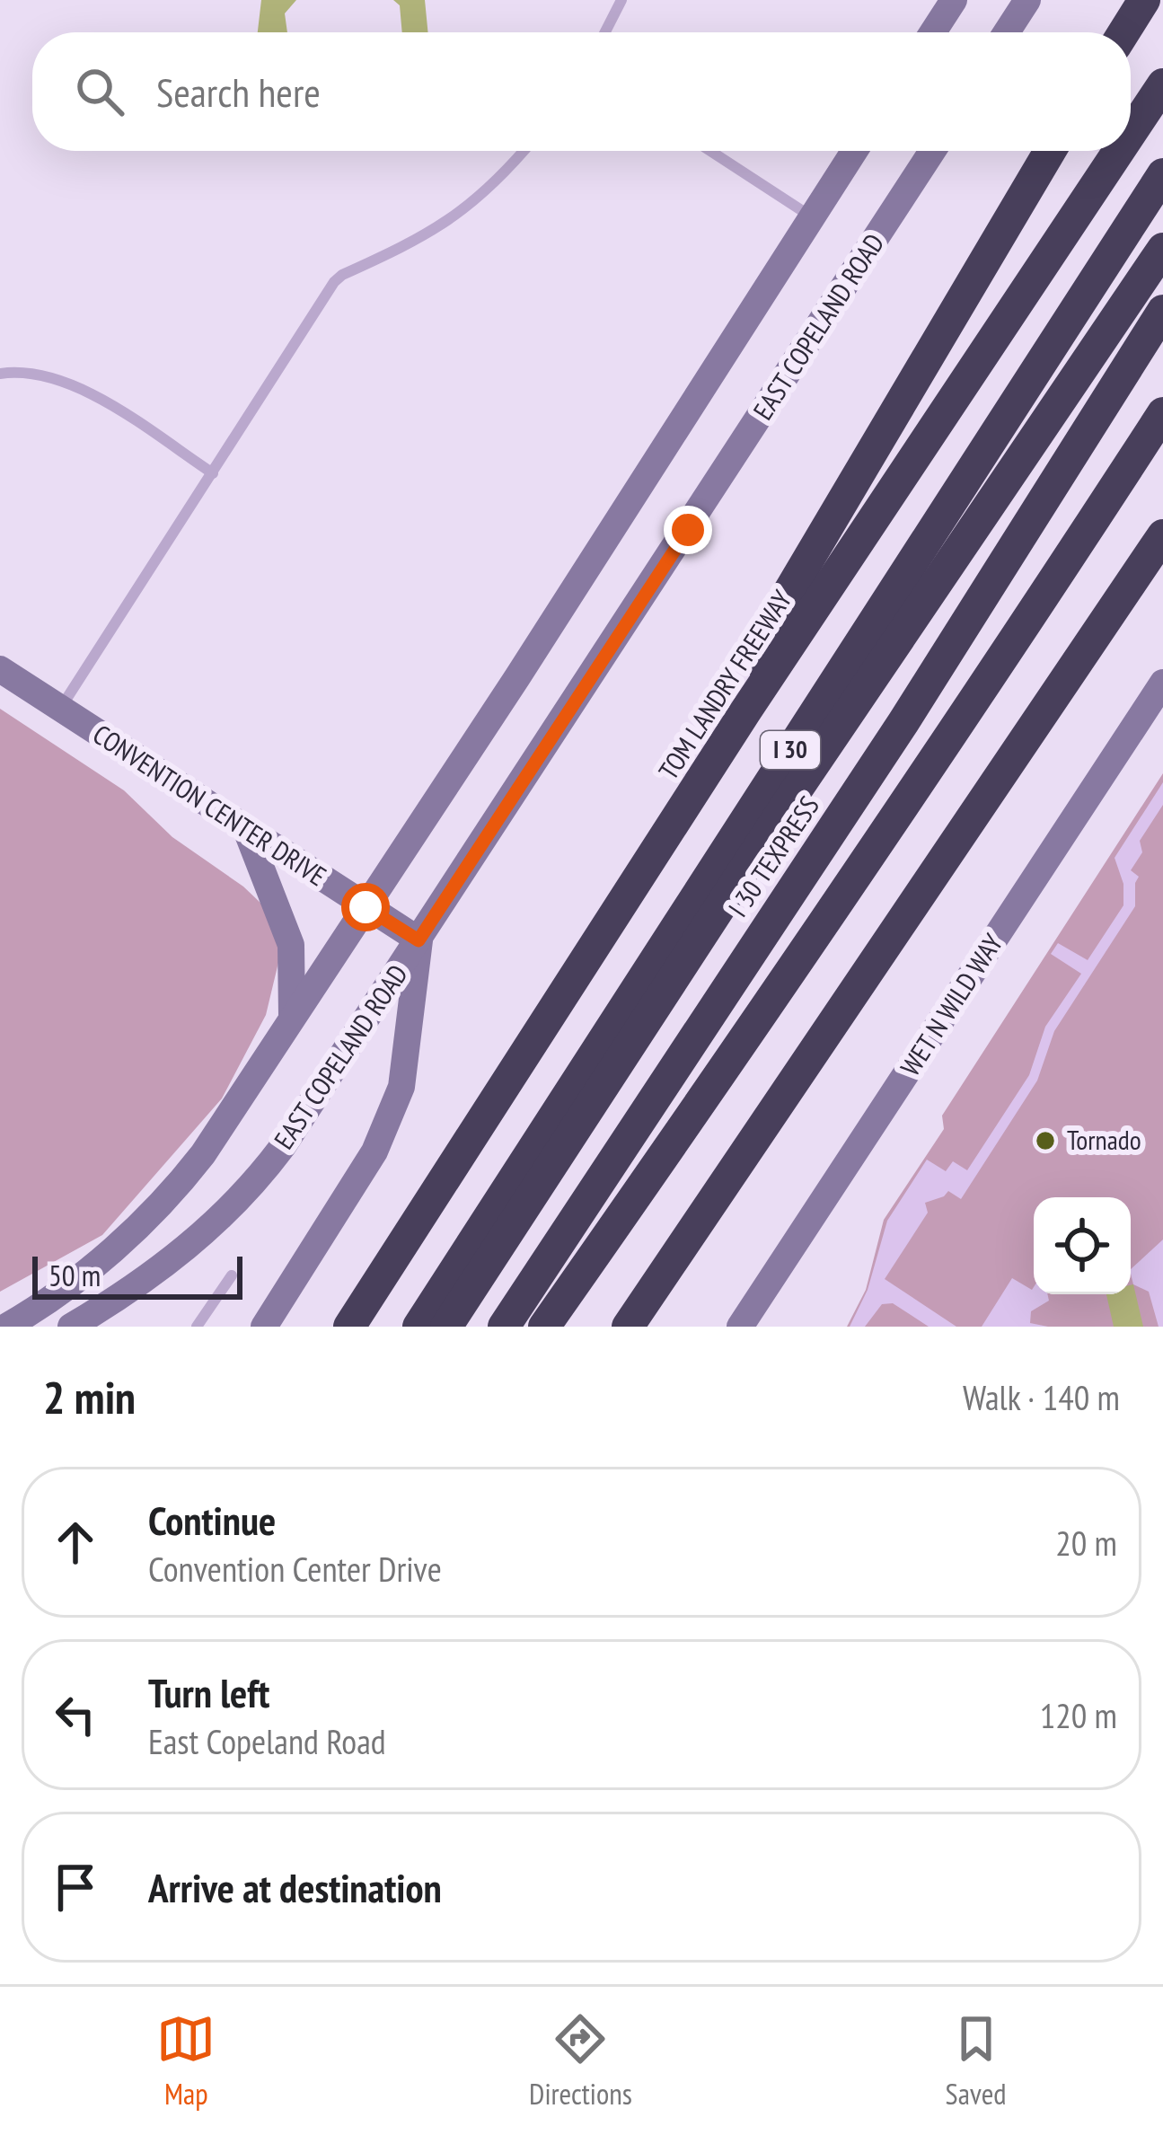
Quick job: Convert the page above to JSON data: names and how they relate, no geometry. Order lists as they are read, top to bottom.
{
  "streets": {
    "highway": ["TOM LANDRY FREEWAY", "I 30", "I 30 TEXPRESS"],
    "main road": ["EAST COPELAND ROAD", "CONVENTION CENTER DRIVE", "WET N WILD WAY"]
  },
  "crossings": [
    ["EAST COPELAND ROAD", "CONVENTION CENTER DRIVE"]
  ],
  "places": ["Tornado"],
  "scale_bar": "50 m",
  "page": {
    "search": "Search here",
    "scale": "50 m",
    "heading": ["2 min", "Walk · 140 m"],
    "list": [
      ["Continue", "Convention Center Drive", "20 m"],
      ["Turn left", "East Copeland Road", "120 m"],
      "Arrive at destination"
    ],
    "nav": ["Map", "Directions", "Saved"]
  }
}
